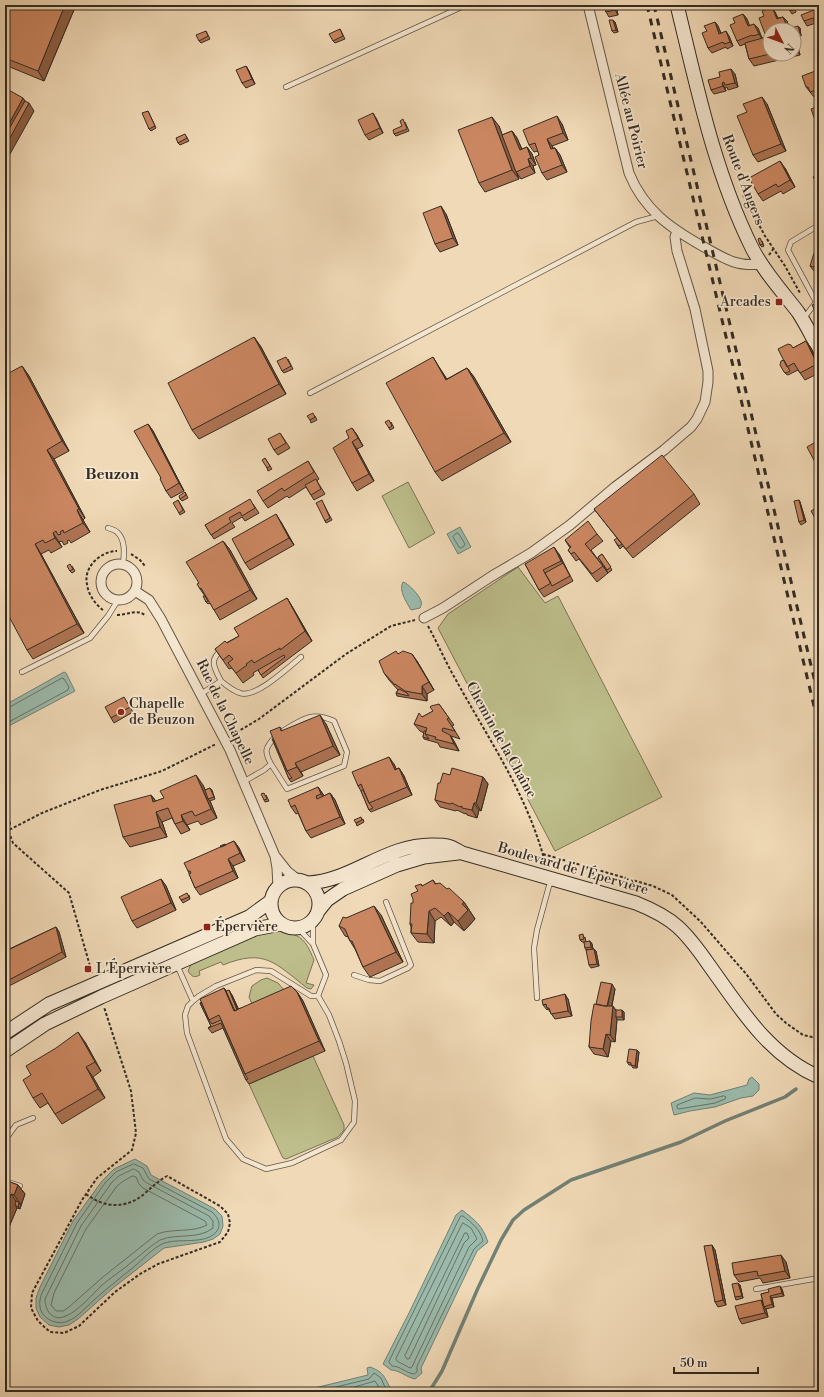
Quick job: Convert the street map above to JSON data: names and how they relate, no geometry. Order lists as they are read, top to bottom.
{
  "streets": {
    "street": [
      "Allée au Poirier",
      "Route d'Angers",
      "Rue de la Chapelle",
      "Boulevard de l'Épervière"
    ],
    "path": ["Chemin de la Chaîne"]
  },
  "crossings": [
    ["Allée au Poirier", "Route d'Angers"],
    ["Rue de la Chapelle", "Boulevard de l'Épervière"],
    ["Chemin de la Chaîne", "Boulevard de l'Épervière"]
  ],
  "districts": ["Beuzon"],
  "places": {
    "transit": ["Arcades", "Épervière", "L'Épervière"],
    "other": ["Chapelle de Beuzon"]
  },
  "scale_bar": "50 m",
  "north": "bottom right"
}
